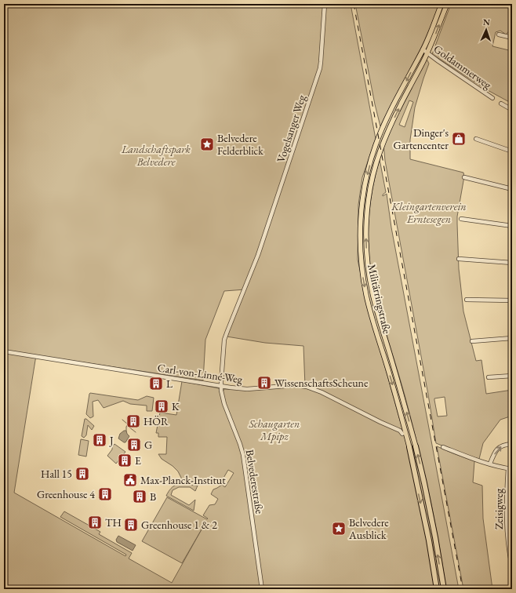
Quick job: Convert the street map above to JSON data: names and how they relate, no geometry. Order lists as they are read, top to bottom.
{
  "streets": {
    "highway": ["Militärringstraße"],
    "street": [
      "Goldammerweg",
      "Vogelsanger Weg",
      "Carl-von-Linné-Weg",
      "Belvederestraße",
      "Zeisigweg"
    ]
  },
  "crossings": [
    ["Goldammerweg", "Militärringstraße"],
    ["Vogelsanger Weg", "Belvederestraße"],
    ["Carl-von-Linné-Weg", "Belvederestraße"]
  ],
  "parks": ["Landschaftspark Belvedere", "Kleingartenverein Erntesegen", "Schaugarten Mpipz"],
  "places": {
    "shop": ["Dinger's Gartencenter"],
    "place": ["Belvedere Felderblick", "Belvedere Ausblick"],
    "building": [
      "WissenschaftsScheune",
      "L",
      "K",
      "HÖR",
      "J",
      "G",
      "E",
      "Hall 15",
      "Greenhouse 4",
      "B",
      "TH",
      "Greenhouse 1 & 2"
    ],
    "public building": ["Max-Planck-Institut"]
  },
  "north": "top"
}
